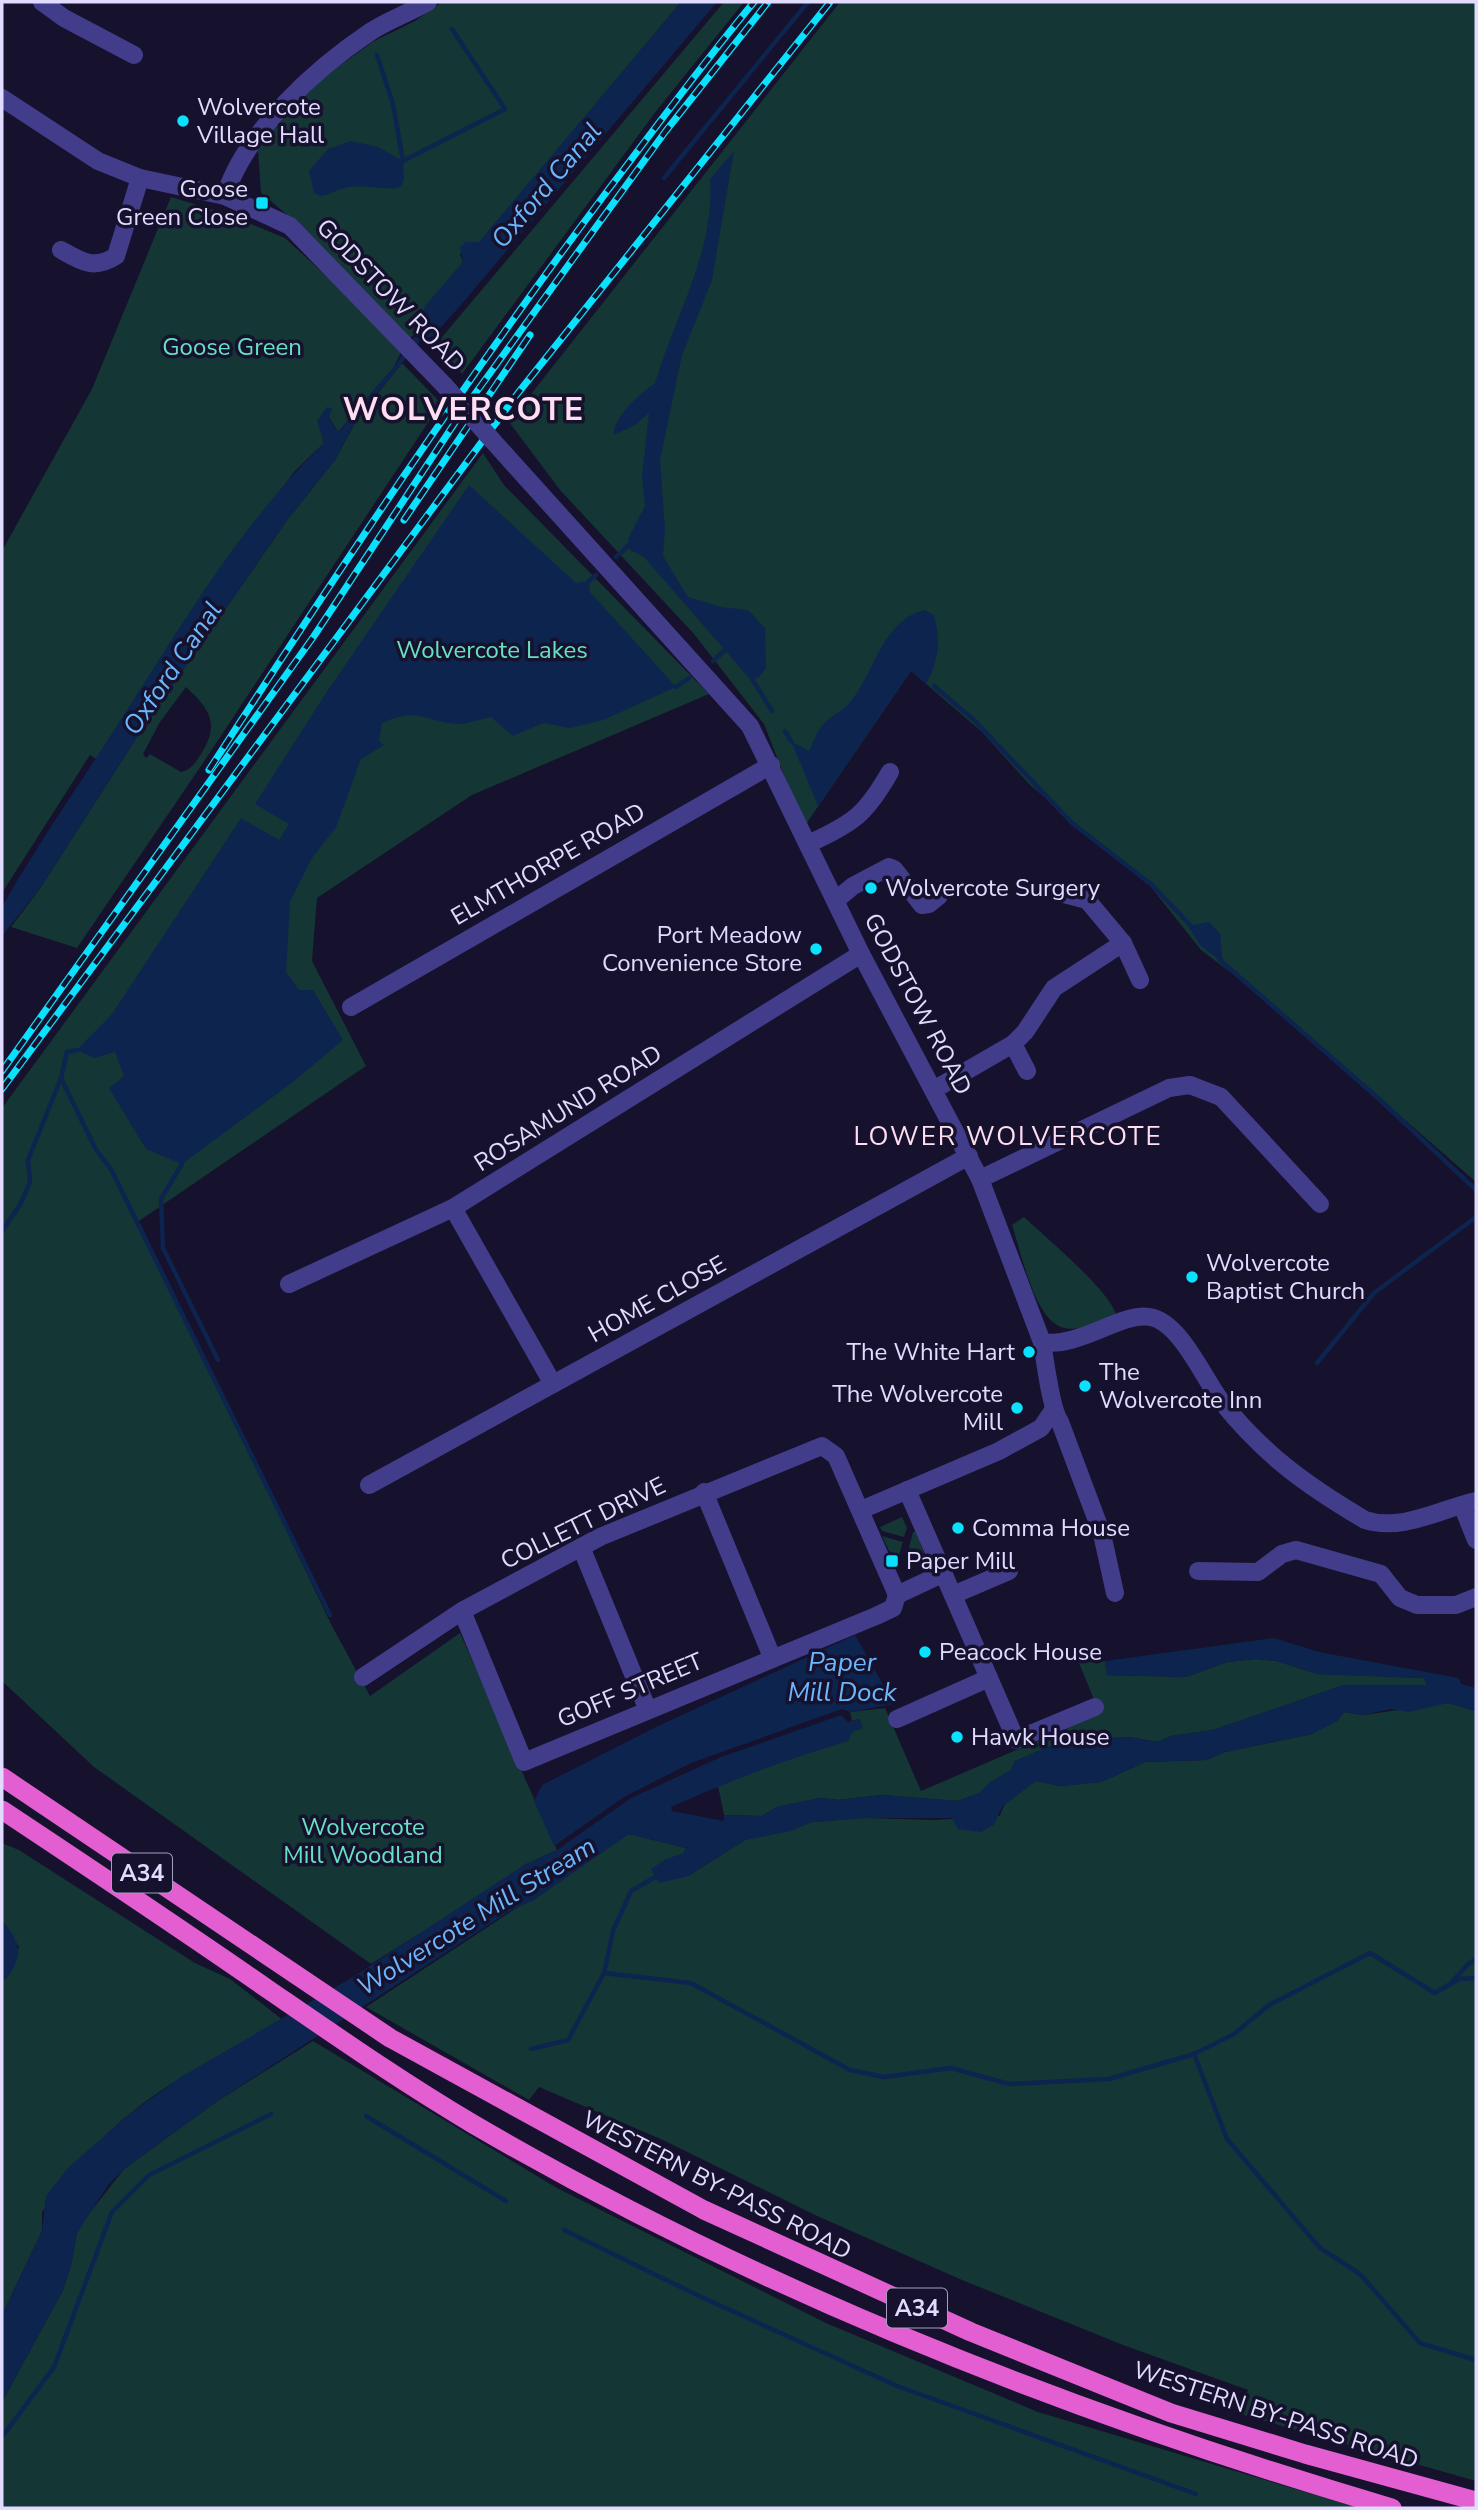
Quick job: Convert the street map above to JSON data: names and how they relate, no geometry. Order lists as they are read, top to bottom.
{
  "streets": {
    "highway": ["A34", "WESTERN BY-PASS ROAD"],
    "street": [
      "GODSTOW ROAD",
      "ELMTHORPE ROAD",
      "ROSAMUND ROAD",
      "HOME CLOSE",
      "COLLETT DRIVE",
      "GOFF STREET"
    ]
  },
  "crossings": [
    ["GODSTOW ROAD", "ELMTHORPE ROAD"],
    ["GODSTOW ROAD", "ROSAMUND ROAD"],
    ["GODSTOW ROAD", "HOME CLOSE"],
    ["COLLETT DRIVE", "GOFF STREET"]
  ],
  "districts": ["WOLVERCOTE", "LOWER WOLVERCOTE"],
  "water": ["Oxford Canal", "Paper Mill Dock", "Wolvercote Mill Stream"],
  "parks": ["Goose Green", "Wolvercote Lakes", "Wolvercote Mill Woodland"],
  "places": {
    "other": [
      "Wolvercote Village Hall",
      "Wolvercote Surgery",
      "Port Meadow Convenience Store",
      "Wolvercote Baptist Church",
      "The White Hart",
      "The Wolvercote Inn",
      "The Wolvercote Mill",
      "Comma House",
      "Peacock House",
      "Hawk House"
    ],
    "transit": ["Goose Green Close", "Paper Mill"]
  }
}
